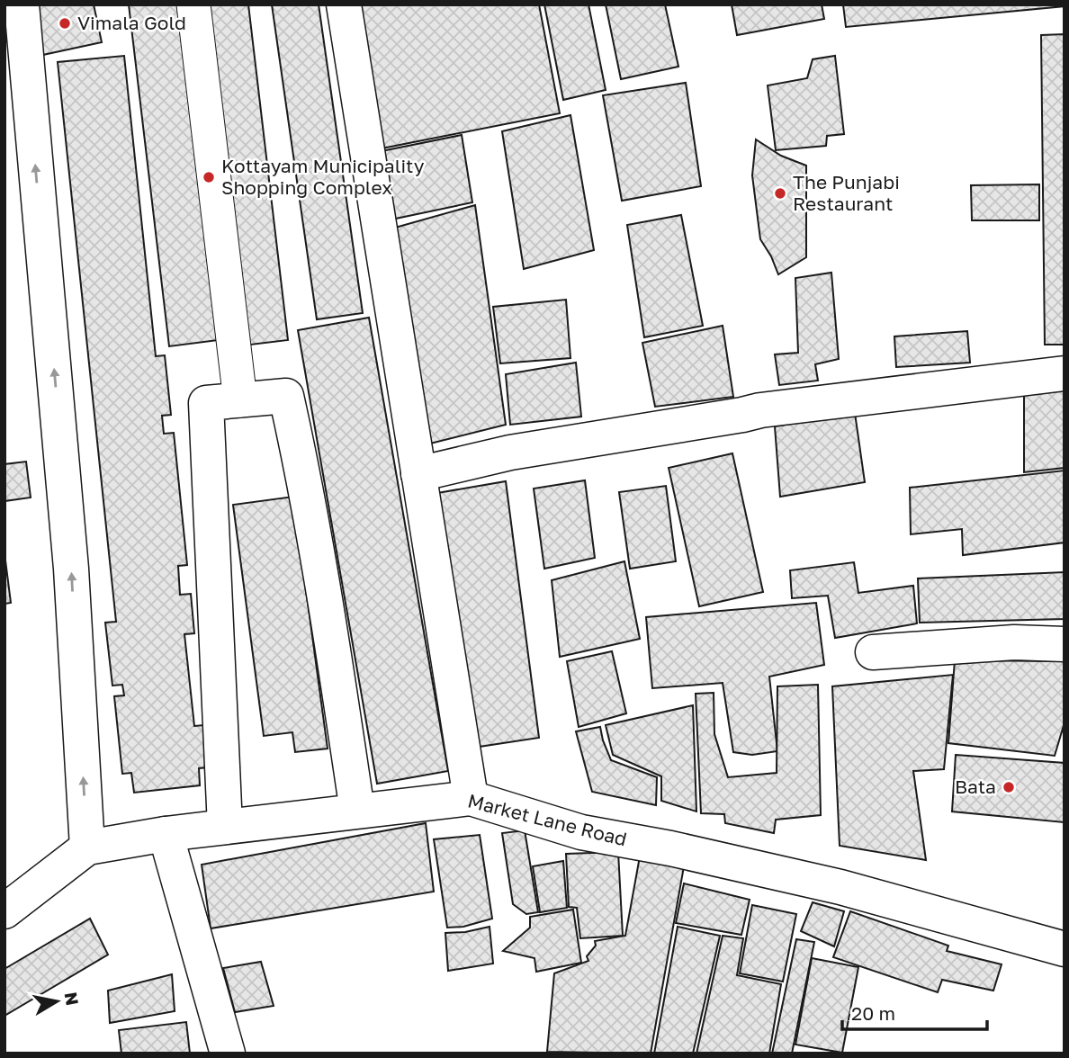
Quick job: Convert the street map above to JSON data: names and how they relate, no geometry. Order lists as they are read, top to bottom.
{
  "streets": {
    "street": ["Market Lane Road"]
  },
  "places": [
    "Vimala Gold",
    "Kottayam Municipality Shopping Complex",
    "The Punjabi Restaurant",
    "Bata"
  ],
  "scale_bar": "20 m",
  "north": "right"
}
